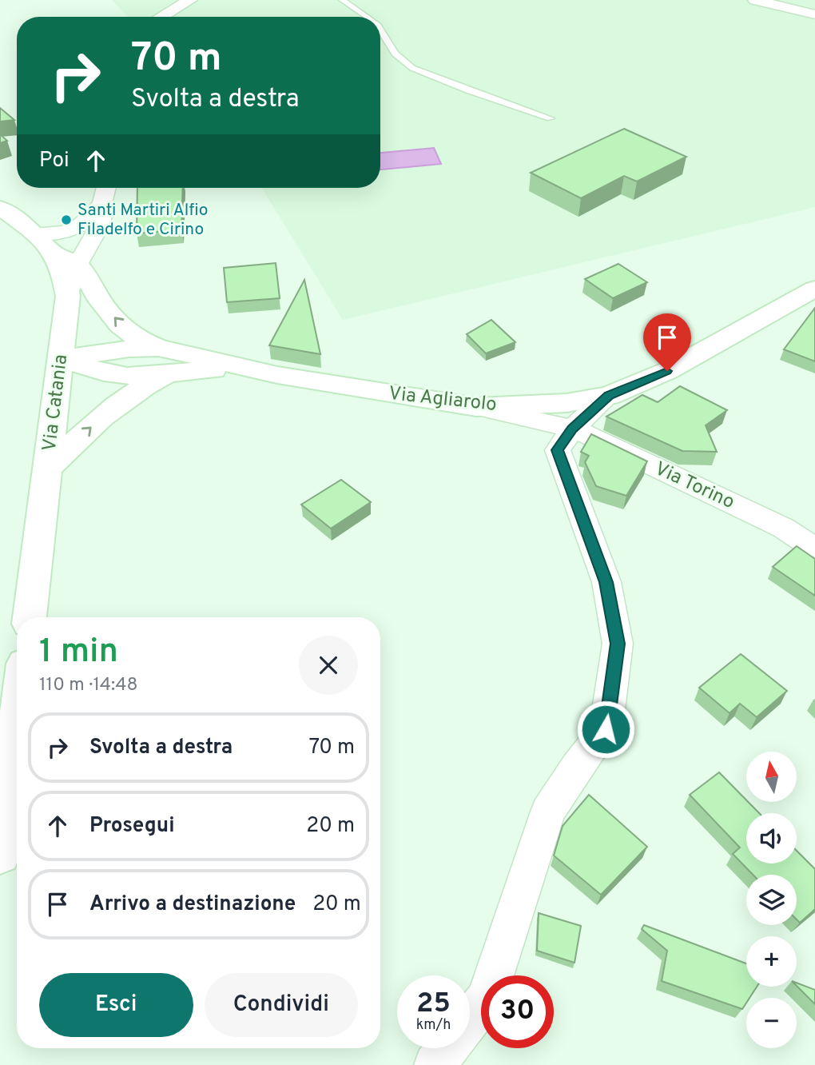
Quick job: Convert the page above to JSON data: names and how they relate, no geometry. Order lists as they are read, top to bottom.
{
  "streets": {
    "street": ["Via Agliarolo", "Via Catania", "Via Torino"]
  },
  "crossings": [
    ["Via Agliarolo", "Via Torino"]
  ],
  "places": ["Santi Martiri Alfio Filadelfo e Cirino"],
  "north": "top",
  "page": {
    "turn": ["70 m", "Svolta a destra"],
    "then": "Poi",
    "heading": ["1 min", "110 m · 14:48"],
    "list": [
      {
        "name": "Svolta a destra",
        "value": "70 m"
      },
      {
        "name": "Prosegui",
        "value": "20 m"
      },
      {
        "name": "Arrivo a destinazione",
        "value": "20 m"
      }
    ],
    "map_buttons": ["+", "−"],
    "buttons": ["Esci", "Condividi"],
    "speed": "25 km/h",
    "limit": "30"
  }
}
